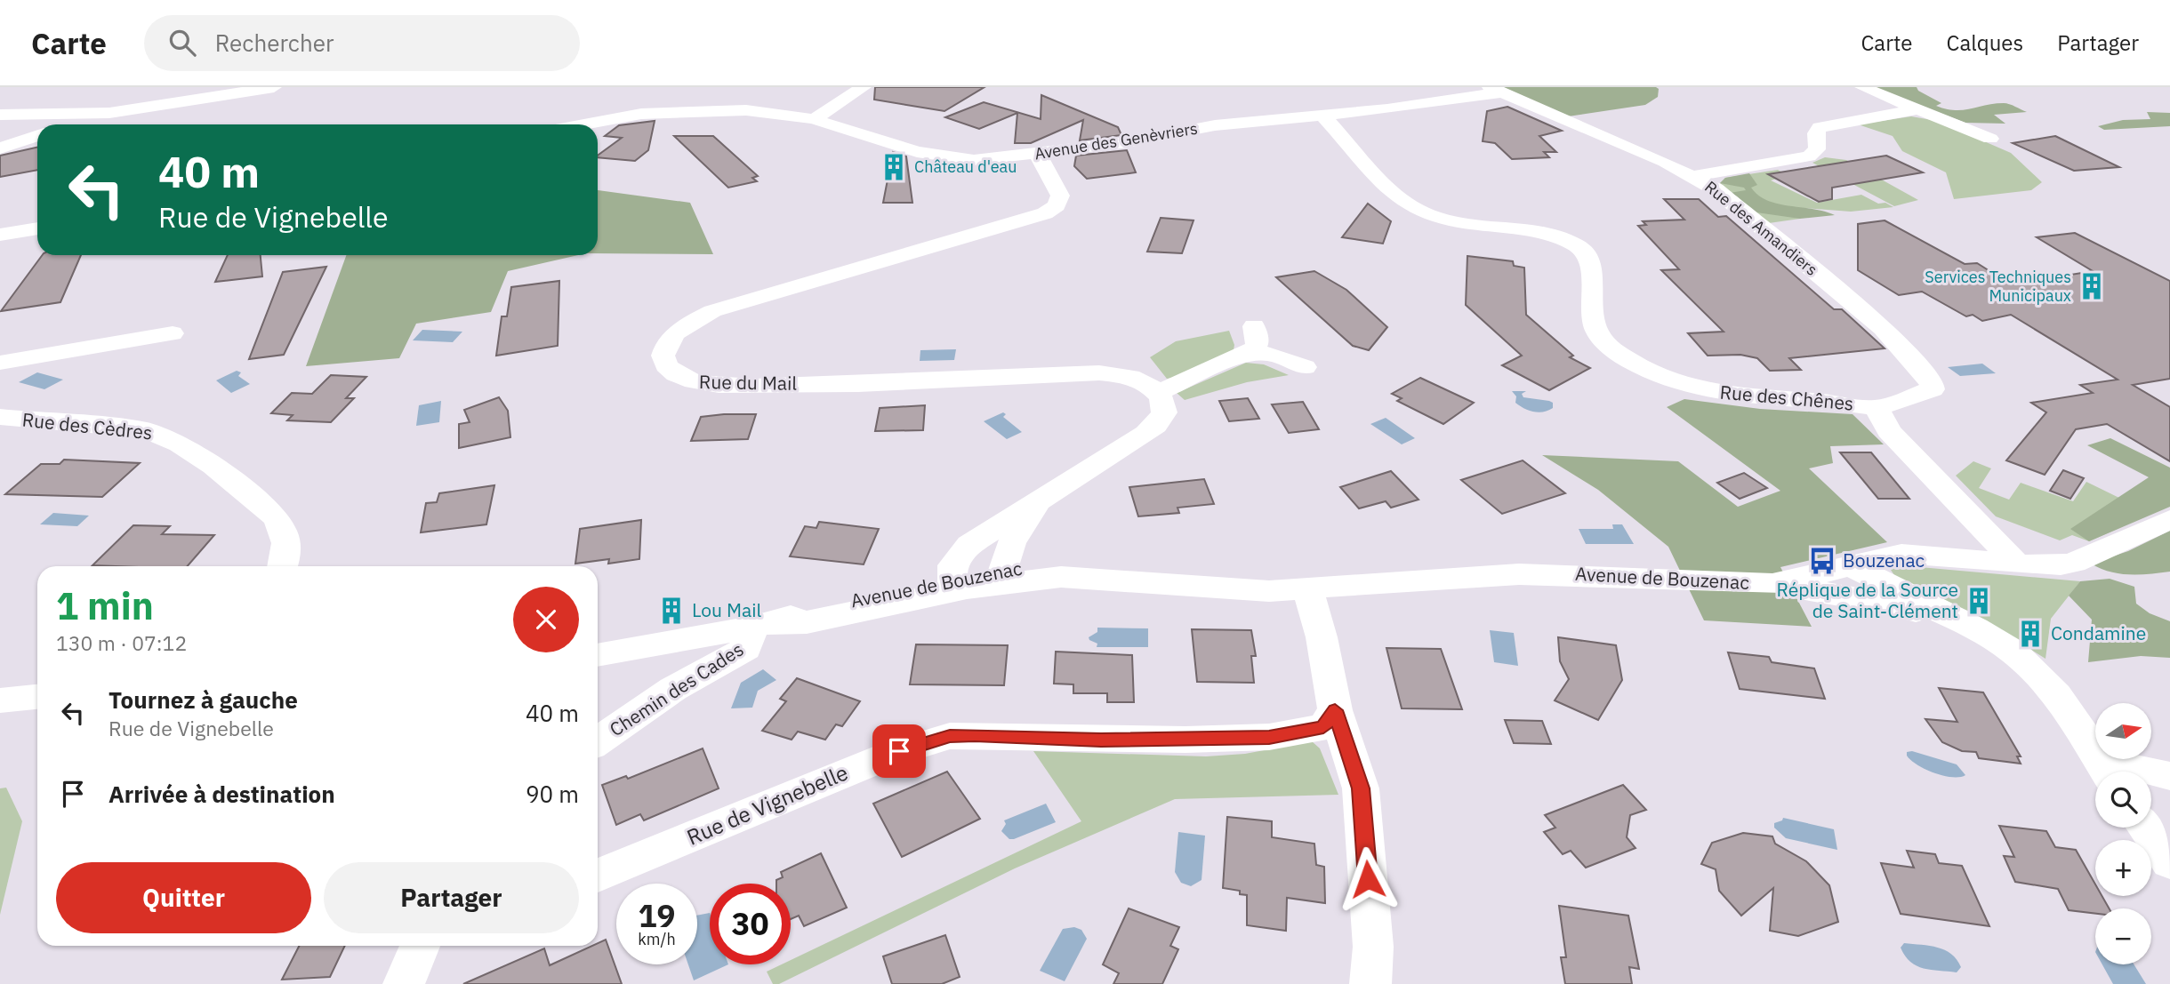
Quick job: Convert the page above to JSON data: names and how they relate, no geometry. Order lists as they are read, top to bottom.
{
  "streets": {
    "street": [
      "Avenue des Genèvriers",
      "Rue des Amandiers",
      "Rue du Mail",
      "Rue des Chênes",
      "Rue des Cèdres",
      "Avenue de Bouzenac",
      "Chemin des Cades",
      "Rue de Vignebelle"
    ]
  },
  "crossings": [
    ["Avenue des Genèvriers", "Rue des Amandiers"],
    ["Avenue des Genèvriers", "Rue du Mail"],
    ["Avenue des Genèvriers", "Rue des Chênes"],
    ["Rue des Amandiers", "Rue des Chênes"],
    ["Rue des Chênes", "Avenue de Bouzenac"],
    ["Avenue de Bouzenac", "Chemin des Cades"]
  ],
  "places": {
    "building": [
      "Château d'eau",
      "Services Techniques Municipaux",
      "Réplique de la Source de Saint-Clément",
      "Lou Mail",
      "Condamine"
    ],
    "bus stop": ["Bouzenac"]
  },
  "north": "right",
  "page": {
    "header": "Carte",
    "search": "Rechercher",
    "nav": ["Carte", "Calques", "Partager"],
    "turn": ["40 m", "Rue de Vignebelle"],
    "heading": ["1 min", "130 m · 07:12"],
    "list": [
      {
        "name": "Tournez à gauche",
        "note": "Rue de Vignebelle",
        "value": "40 m"
      },
      {
        "name": "Arrivée à destination",
        "value": "90 m"
      }
    ],
    "map_buttons": ["+", "−"],
    "buttons": ["Quitter", "Partager"],
    "speed": "19 km/h",
    "limit": "30"
  }
}
